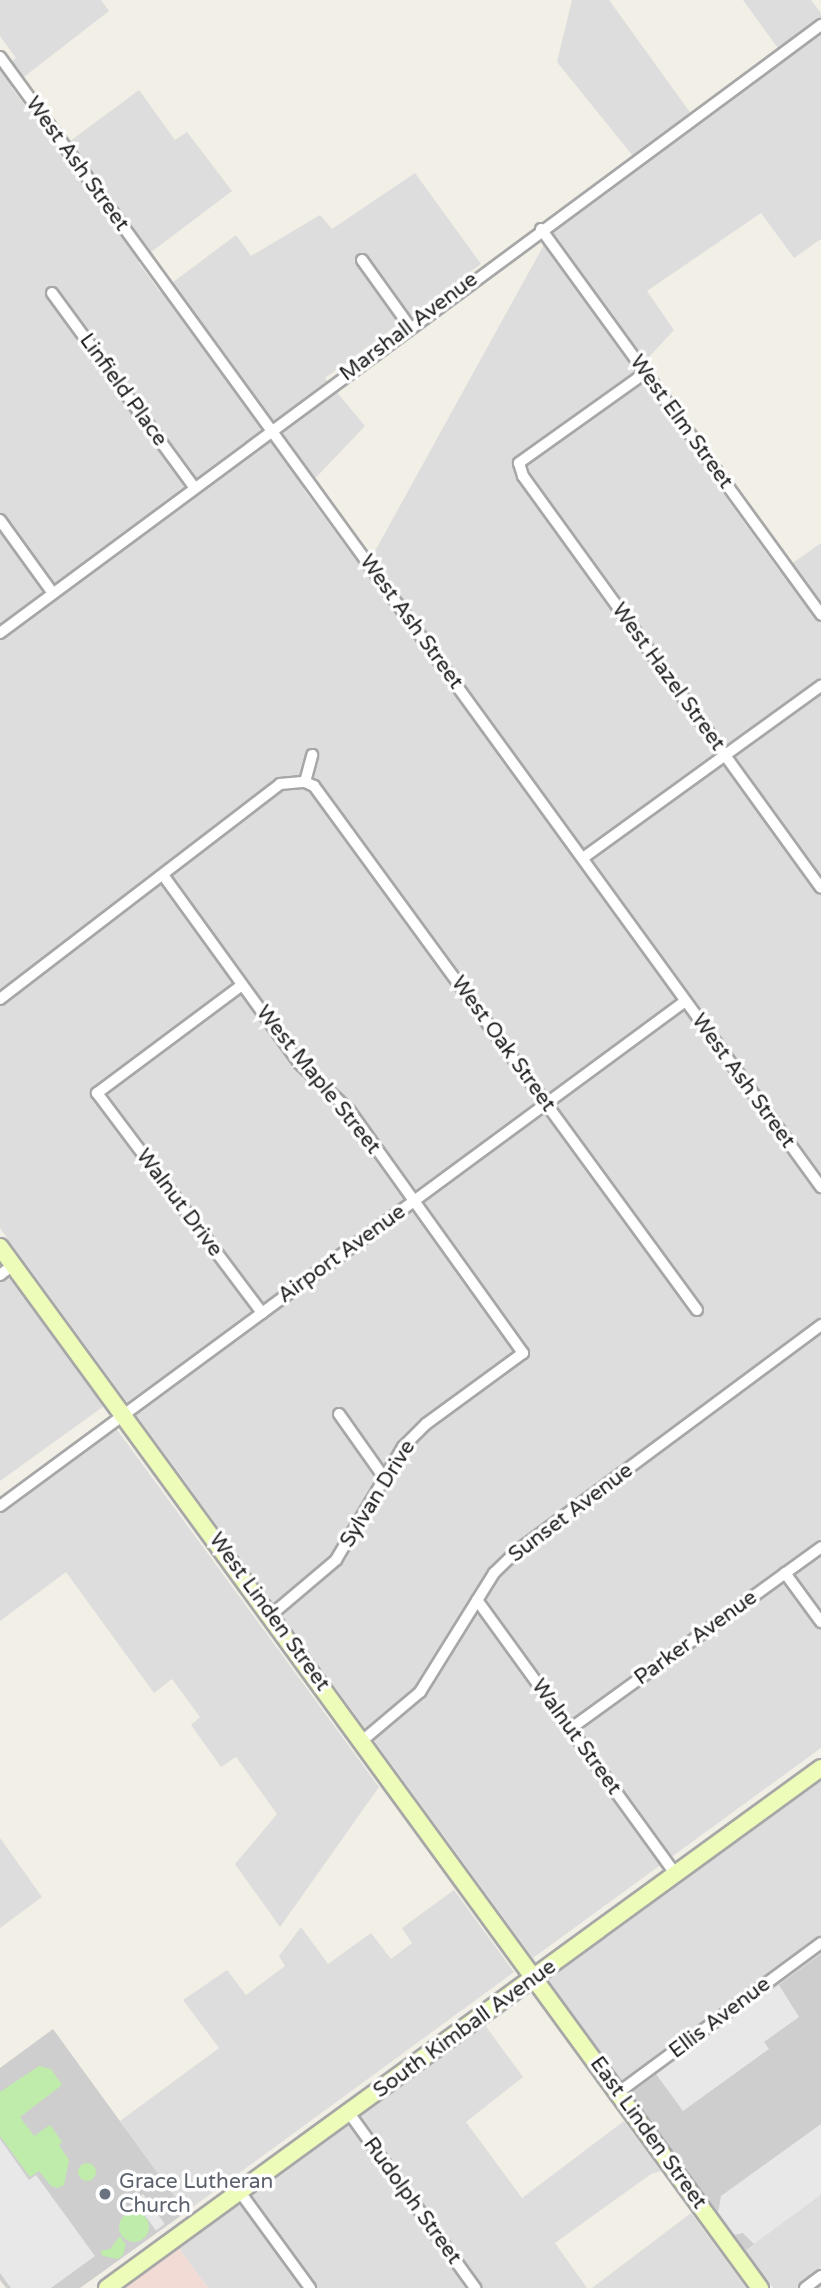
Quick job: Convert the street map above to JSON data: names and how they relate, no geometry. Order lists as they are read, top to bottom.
{
  "streets": {
    "street": [
      "West Ash Street",
      "Marshall Avenue",
      "Linfield Place",
      "West Elm Street",
      "West Hazel Street",
      "West Oak Street",
      "West Maple Street",
      "Walnut Drive",
      "Airport Avenue",
      "Sylvan Drive",
      "Sunset Avenue",
      "West Linden Street",
      "Parker Avenue",
      "Walnut Street",
      "Ellis Avenue",
      "South Kimball Avenue",
      "East Linden Street",
      "Rudolph Street"
    ]
  },
  "crossings": [
    ["West Ash Street", "Marshall Avenue"],
    ["West Ash Street", "Airport Avenue"],
    ["Marshall Avenue", "Linfield Place"],
    ["Marshall Avenue", "West Elm Street"],
    ["West Elm Street", "West Hazel Street"],
    ["West Oak Street", "Airport Avenue"],
    ["West Maple Street", "Walnut Drive"],
    ["West Maple Street", "Airport Avenue"],
    ["West Maple Street", "Sylvan Drive"],
    ["Walnut Drive", "Airport Avenue"],
    ["Airport Avenue", "West Linden Street"],
    ["Sylvan Drive", "West Linden Street"],
    ["Sunset Avenue", "West Linden Street"],
    ["Sunset Avenue", "Walnut Street"],
    ["West Linden Street", "South Kimball Avenue"],
    ["West Linden Street", "East Linden Street"],
    ["Parker Avenue", "Walnut Street"],
    ["Walnut Street", "South Kimball Avenue"],
    ["Ellis Avenue", "East Linden Street"],
    ["South Kimball Avenue", "East Linden Street"],
    ["South Kimball Avenue", "Rudolph Street"]
  ],
  "places": ["Grace Lutheran Church"]
}
